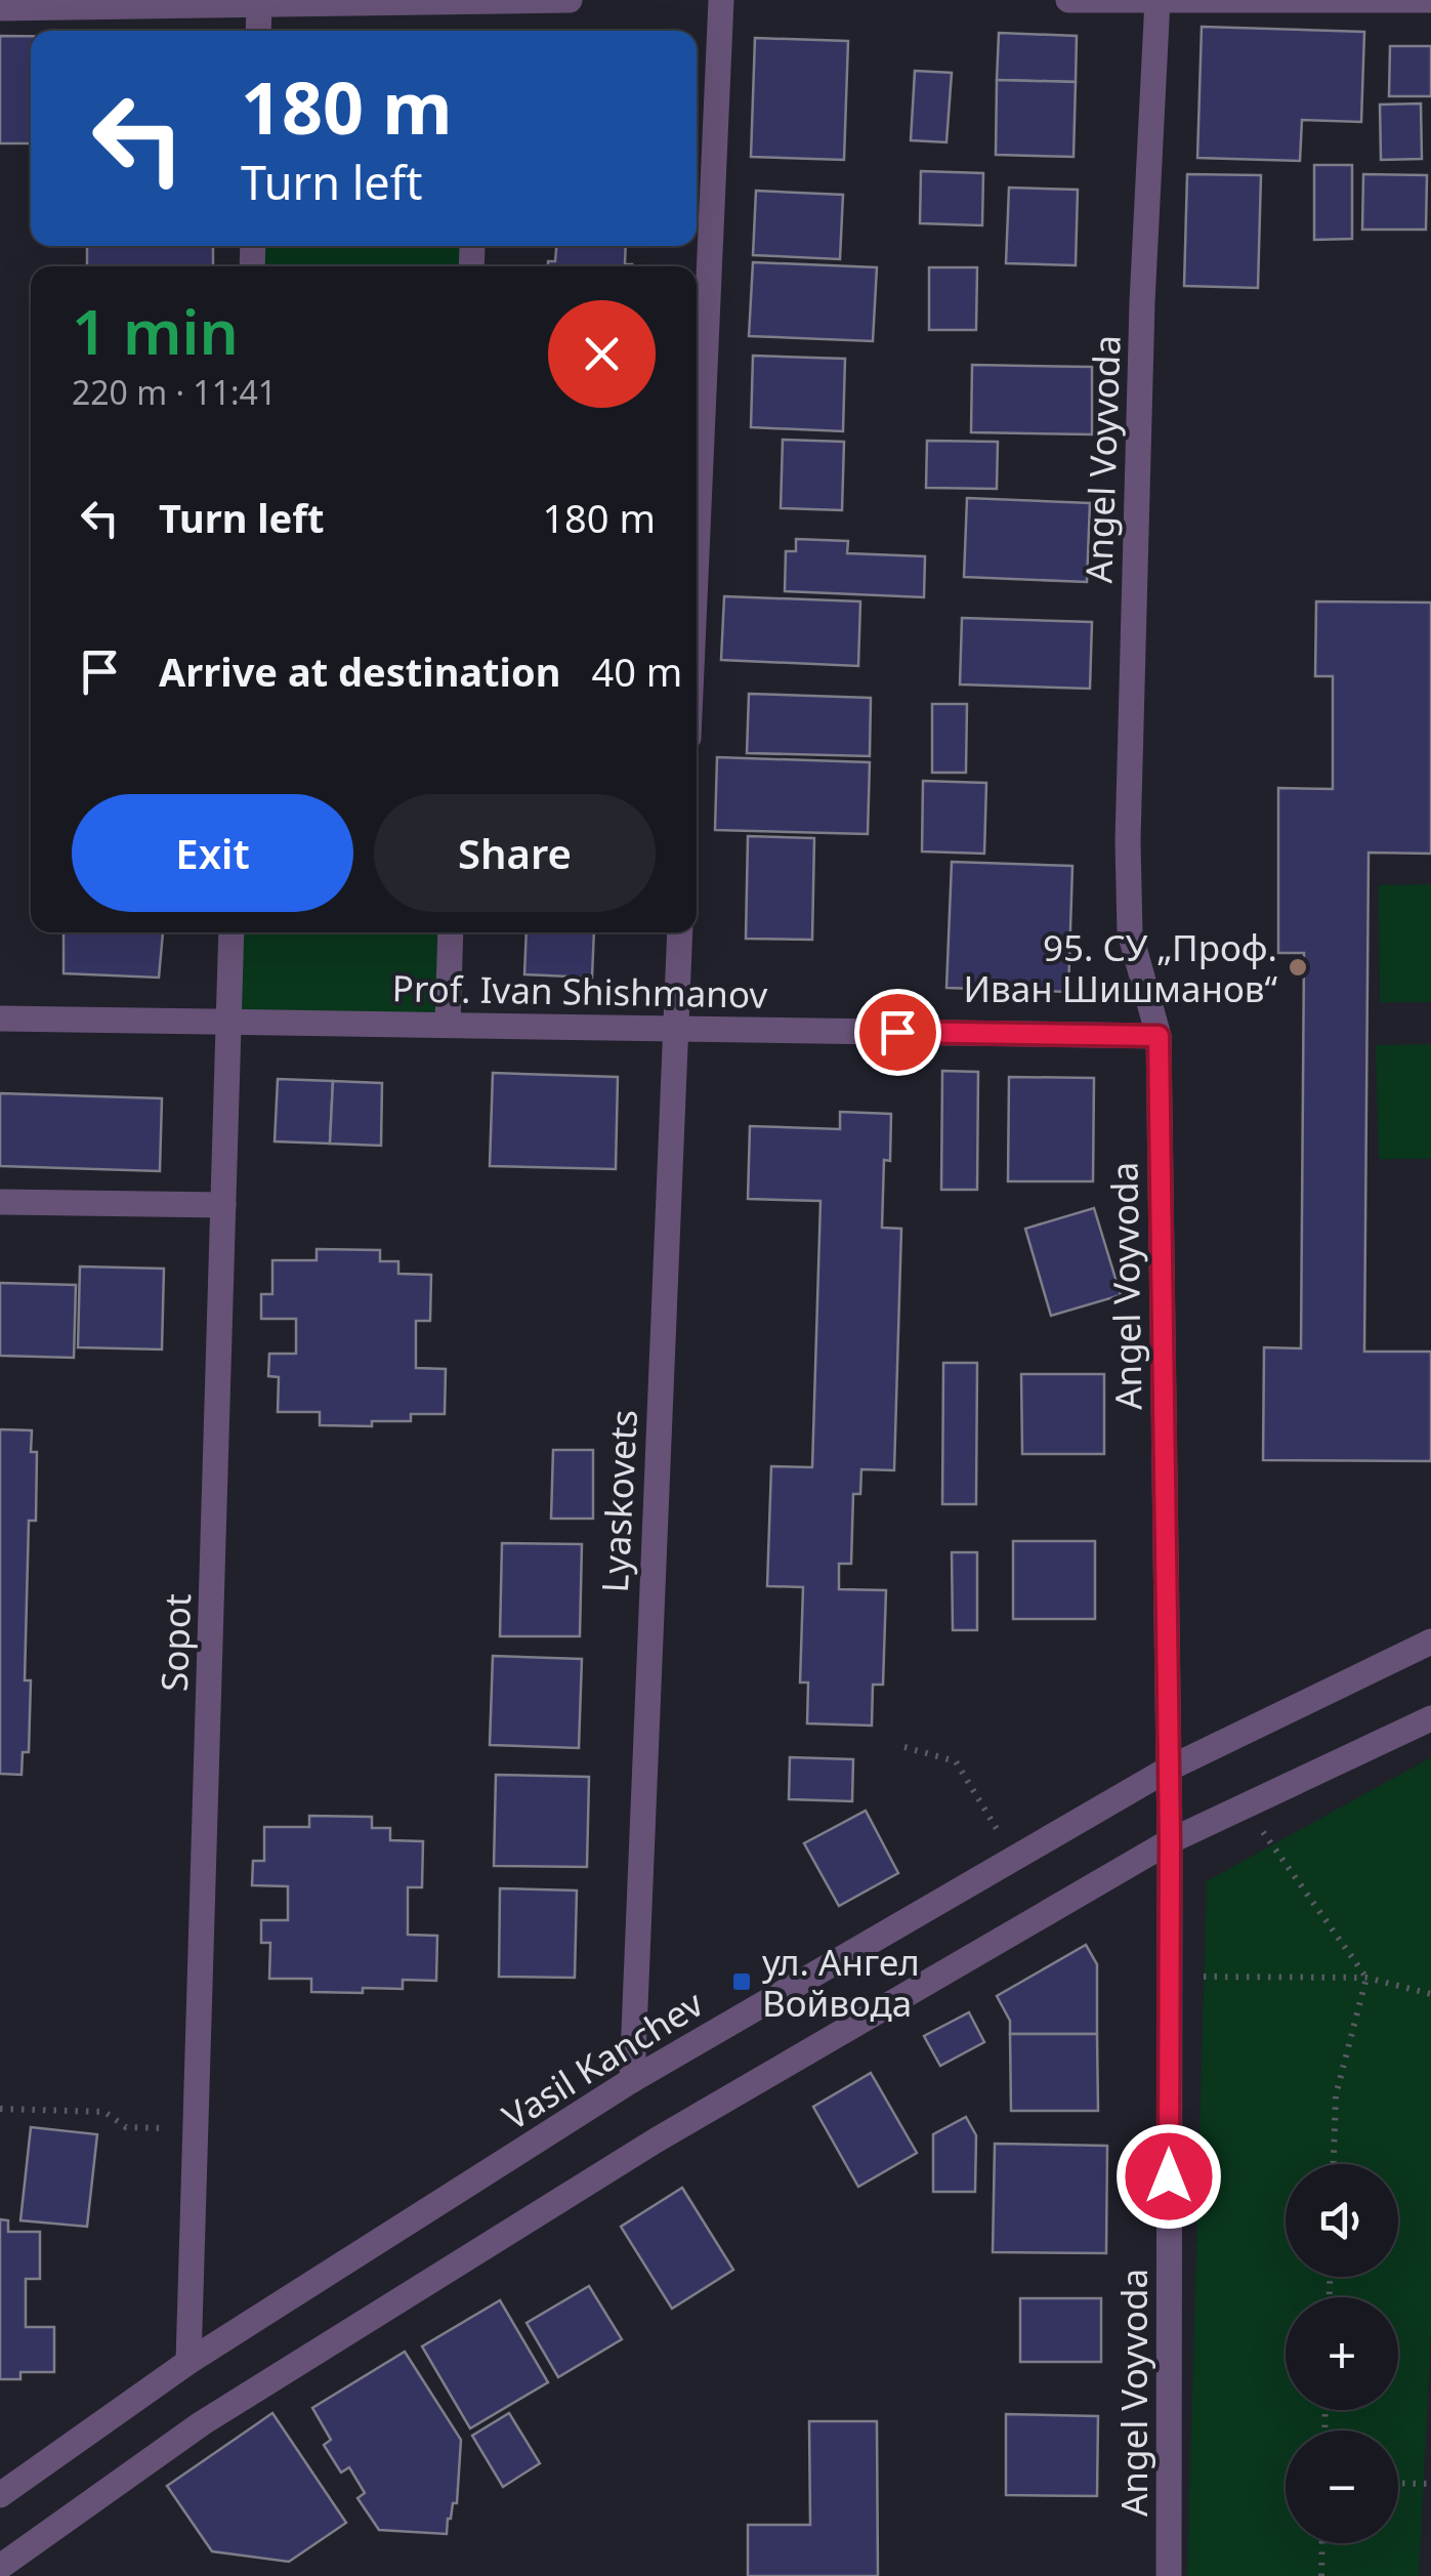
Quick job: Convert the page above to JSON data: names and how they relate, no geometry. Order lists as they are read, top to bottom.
{
  "streets": {
    "street": [
      "Angel Voyvoda",
      "Prof. Ivan Shishmanov",
      "Lyaskovets",
      "Sopot",
      "Vasil Kanchev"
    ]
  },
  "crossings": [
    ["Angel Voyvoda", "Prof. Ivan Shishmanov"],
    ["Angel Voyvoda", "Vasil Kanchev"],
    ["Prof. Ivan Shishmanov", "Lyaskovets"],
    ["Prof. Ivan Shishmanov", "Sopot"],
    ["Lyaskovets", "Vasil Kanchev"],
    ["Sopot", "Vasil Kanchev"]
  ],
  "places": {
    "other": ["95. СУ „Проф. Иван Шишманов“"],
    "transit": ["ул. Ангел Войвода"]
  },
  "page": {
    "turn": ["180 m", "Turn left"],
    "heading": ["1 min", "220 m · 11:41"],
    "list": [
      {
        "name": "Turn left",
        "value": "180 m"
      },
      {
        "name": "Arrive at destination",
        "value": "40 m"
      }
    ],
    "buttons": ["Exit", "Share"],
    "map_buttons": ["+", "−"]
  }
}
